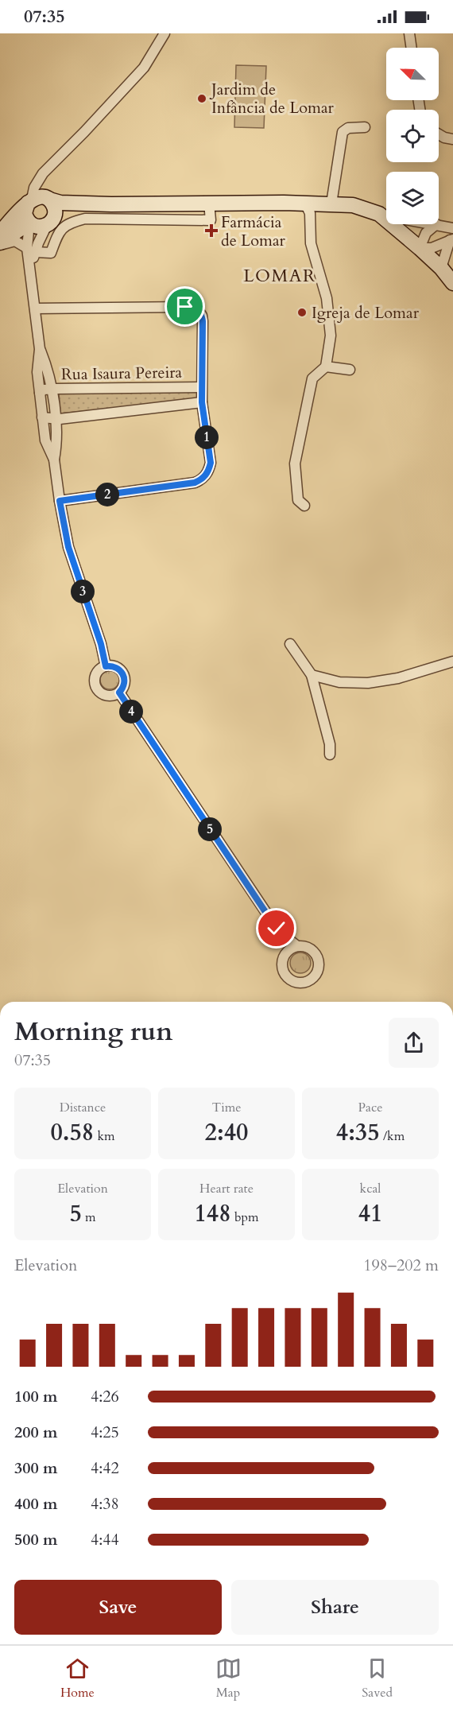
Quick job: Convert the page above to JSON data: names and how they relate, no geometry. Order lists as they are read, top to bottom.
{
  "streets": {
    "street": ["Rua Isaura Pereira"]
  },
  "districts": ["LOMAR"],
  "places": {
    "other": ["Jardim de Infância de Lomar", "Igreja de Lomar"],
    "health": ["Farmácia de Lomar"]
  },
  "north": "top left",
  "page": {
    "status": "07:35",
    "pins": [
      "1",
      "2",
      "3",
      "4",
      "5"
    ],
    "heading": ["Morning run", "07:35"],
    "stats": [
      ["Distance", "0.58 km"],
      ["Time", "2:40"],
      ["Pace", "4:35 /km"],
      ["Elevation", "5 m"],
      ["Heart rate", "148 bpm"],
      ["kcal", "41"]
    ],
    "chart": ["Elevation", "198–202 m"],
    "list": [
      {
        "name": "100 m",
        "note": "4:26"
      },
      {
        "name": "200 m",
        "note": "4:25"
      },
      {
        "name": "300 m",
        "note": "4:42"
      },
      {
        "name": "400 m",
        "note": "4:38"
      },
      {
        "name": "500 m",
        "note": "4:44"
      }
    ],
    "buttons": ["Save", "Share"],
    "tabs": ["Home", "Map", "Saved"]
  }
}
